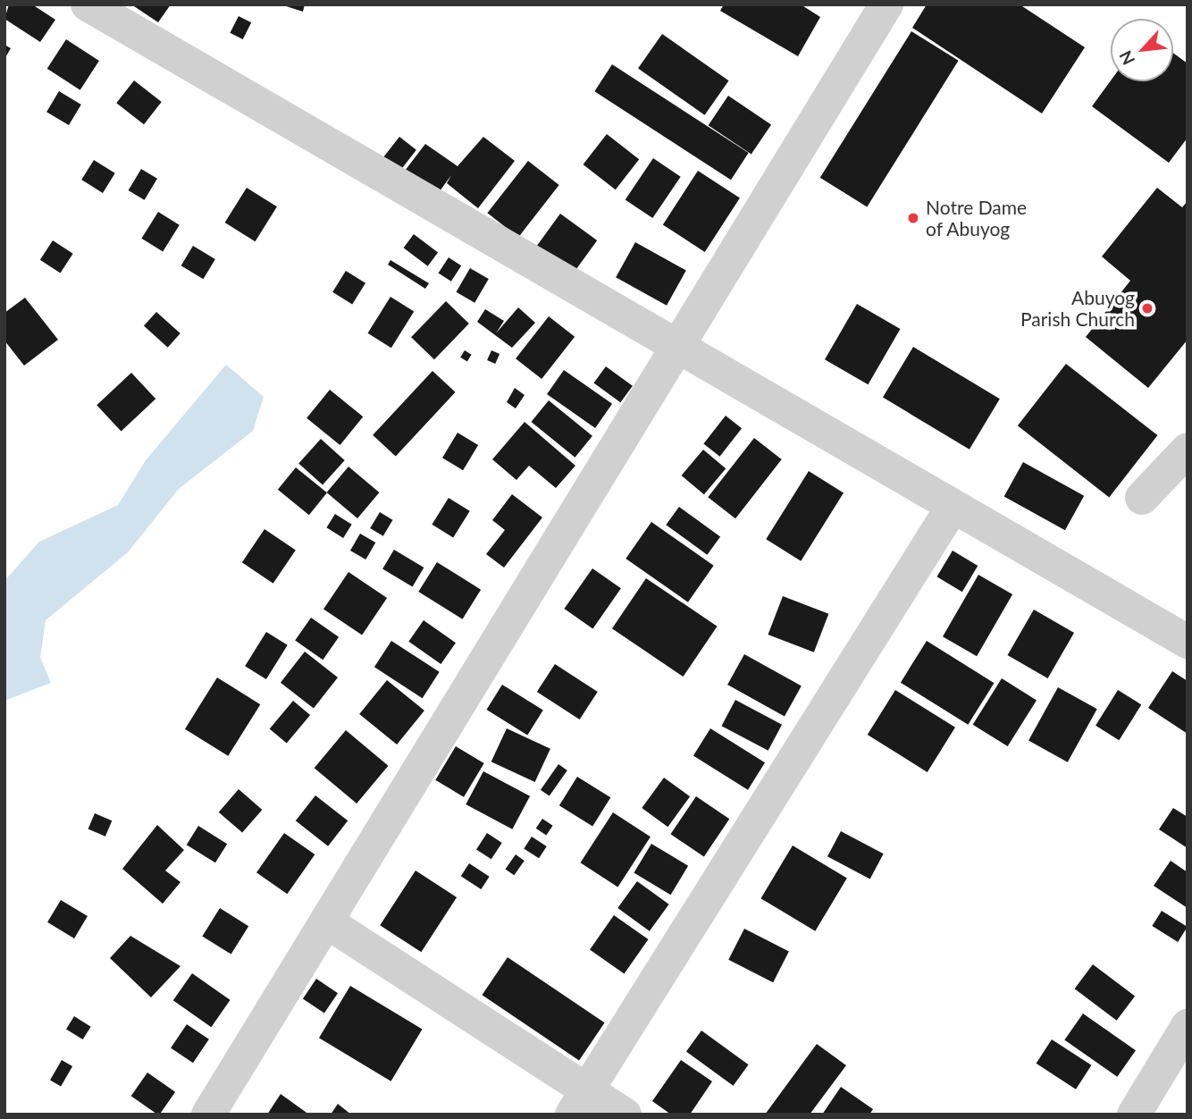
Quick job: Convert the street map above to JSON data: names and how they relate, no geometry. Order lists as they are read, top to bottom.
{
  "places": ["Notre Dame of Abuyog", "Abuyog Parish Church"],
  "north": "bottom left"
}
